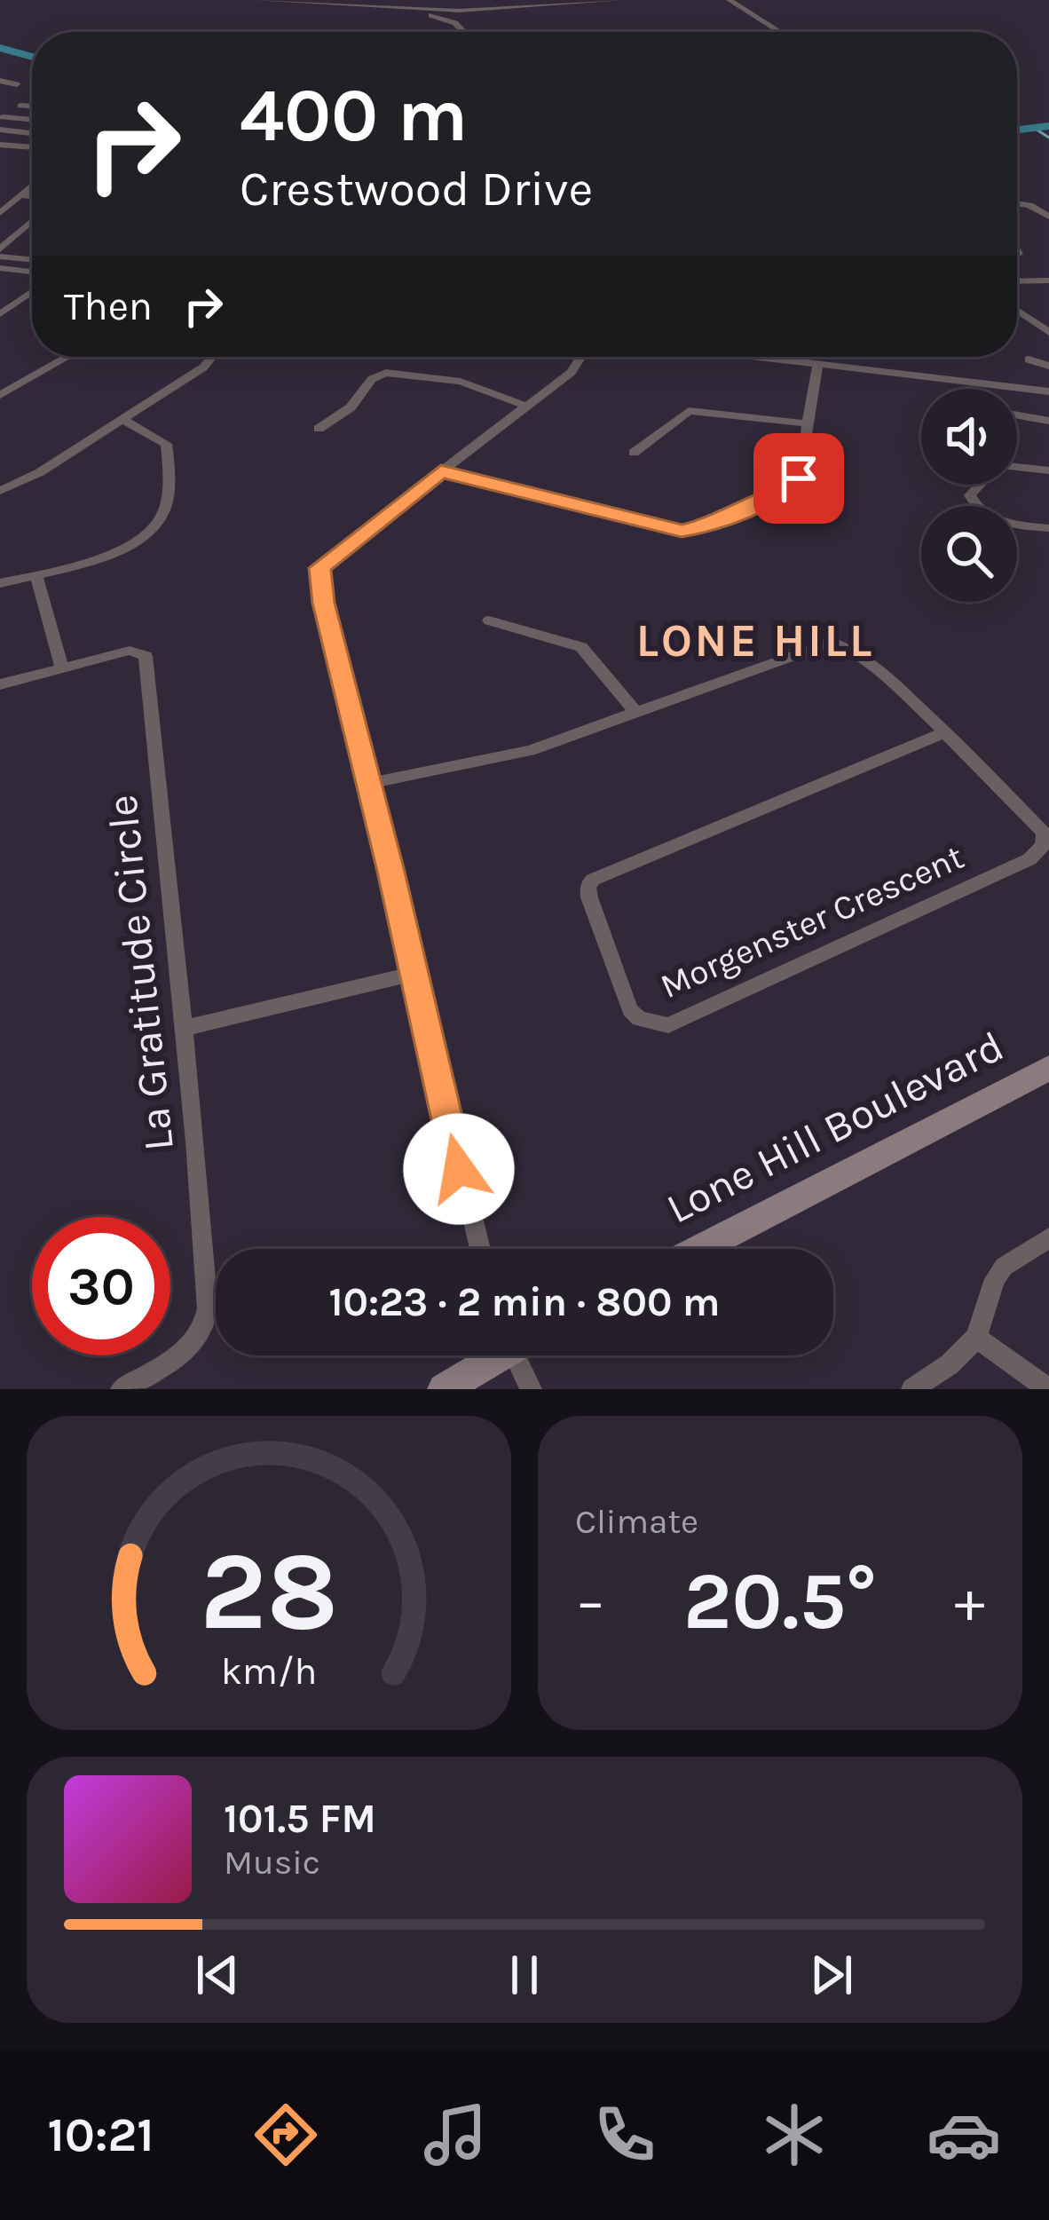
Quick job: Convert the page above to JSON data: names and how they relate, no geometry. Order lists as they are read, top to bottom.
{
  "streets": {
    "street": ["Morgenster Crescent", "La Gratitude Circle", "Lone Hill Boulevard"]
  },
  "districts": ["LONE HILL"],
  "page": {
    "turn": ["400 m", "Crestwood Drive"],
    "then": "Then",
    "limit": "30",
    "trip": "10:23 · 2 min · 800 m",
    "tile": "Climate",
    "heat": ["−", "20.5°", "+"],
    "song": ["101.5 FM", "Music"],
    "tabs": "10:21",
    "gauge": ["28", "km/h"]
  }
}
